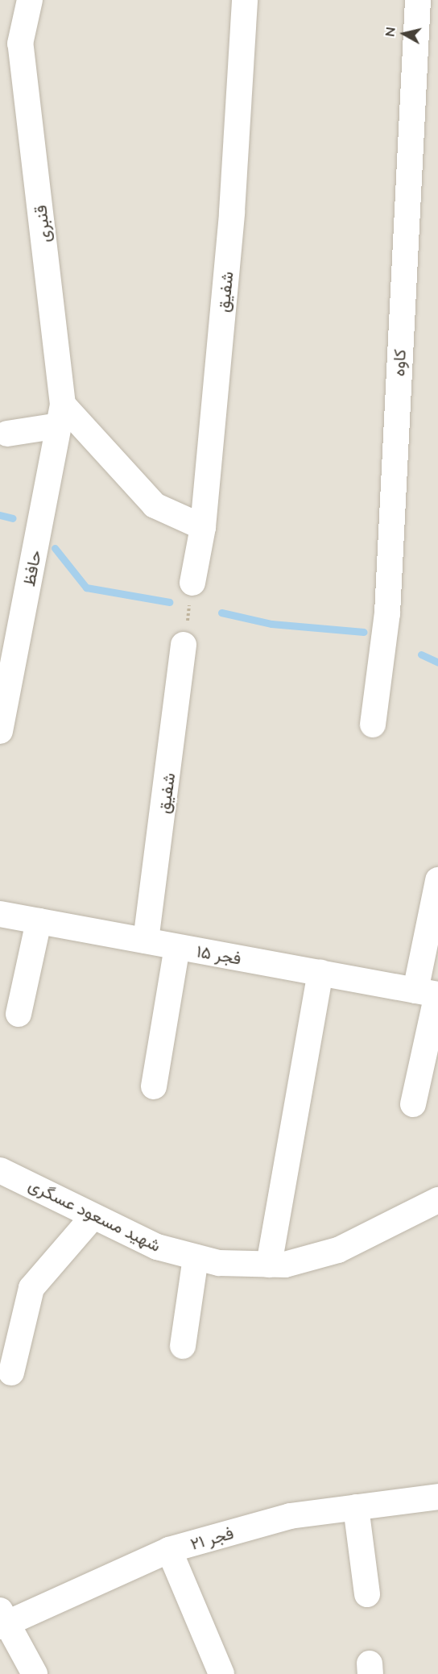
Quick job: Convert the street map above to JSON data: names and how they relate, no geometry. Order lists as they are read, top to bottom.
{
  "streets": {
    "street": [
      "قنبری",
      "شفیق",
      "کاوه",
      "حافظ",
      "فجر ۱۵",
      "شهید مسعود عسگری",
      "فجر ۲۱"
    ]
  },
  "crossings": [
    ["قنبری", "حافظ"],
    ["شفیق", "فجر ۱۵"]
  ],
  "north": "left"
}
